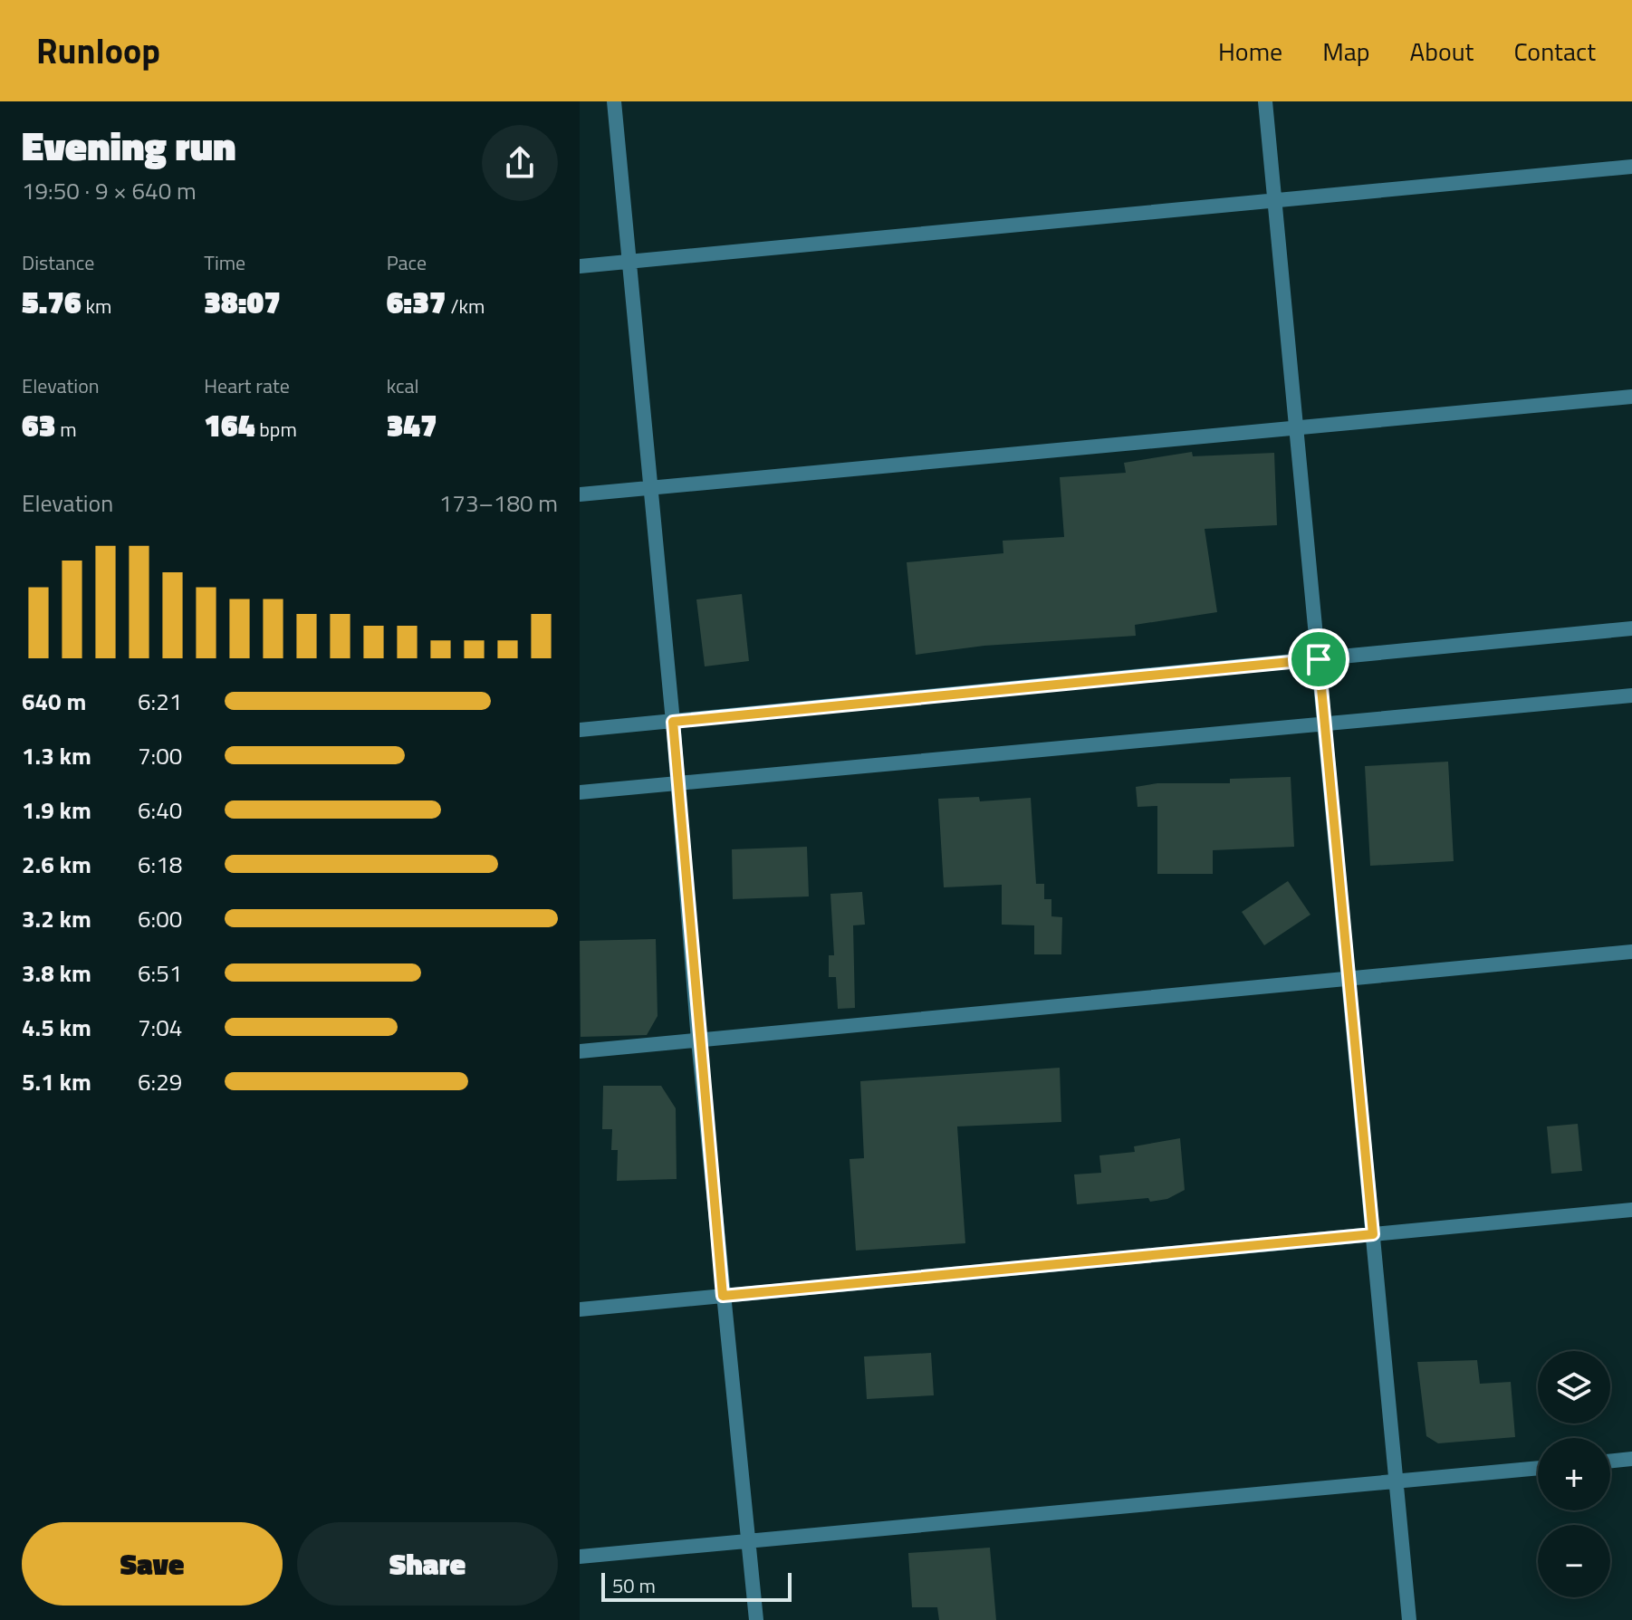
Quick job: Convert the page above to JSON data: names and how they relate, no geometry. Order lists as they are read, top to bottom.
{
  "scale_bar": "50 m",
  "page": {
    "header": "Runloop",
    "nav": [
      "Home",
      "Map",
      "About",
      "Contact"
    ],
    "heading": ["Evening run", "19:50 · 9 × 640 m"],
    "stats": [
      ["Distance", "5.76 km"],
      ["Time", "38:07"],
      ["Pace", "6:37 /km"],
      ["Elevation", "63 m"],
      ["Heart rate", "164 bpm"],
      ["kcal", "347"]
    ],
    "chart": ["Elevation", "173–180 m"],
    "list": [
      {
        "name": "640 m",
        "note": "6:21"
      },
      {
        "name": "1.3 km",
        "note": "7:00"
      },
      {
        "name": "1.9 km",
        "note": "6:40"
      },
      {
        "name": "2.6 km",
        "note": "6:18"
      },
      {
        "name": "3.2 km",
        "note": "6:00"
      },
      {
        "name": "3.8 km",
        "note": "6:51"
      },
      {
        "name": "4.5 km",
        "note": "7:04"
      },
      {
        "name": "5.1 km",
        "note": "6:29"
      }
    ],
    "map_buttons": ["+", "−"],
    "buttons": ["Save", "Share"],
    "scale": "50 m"
  }
}
